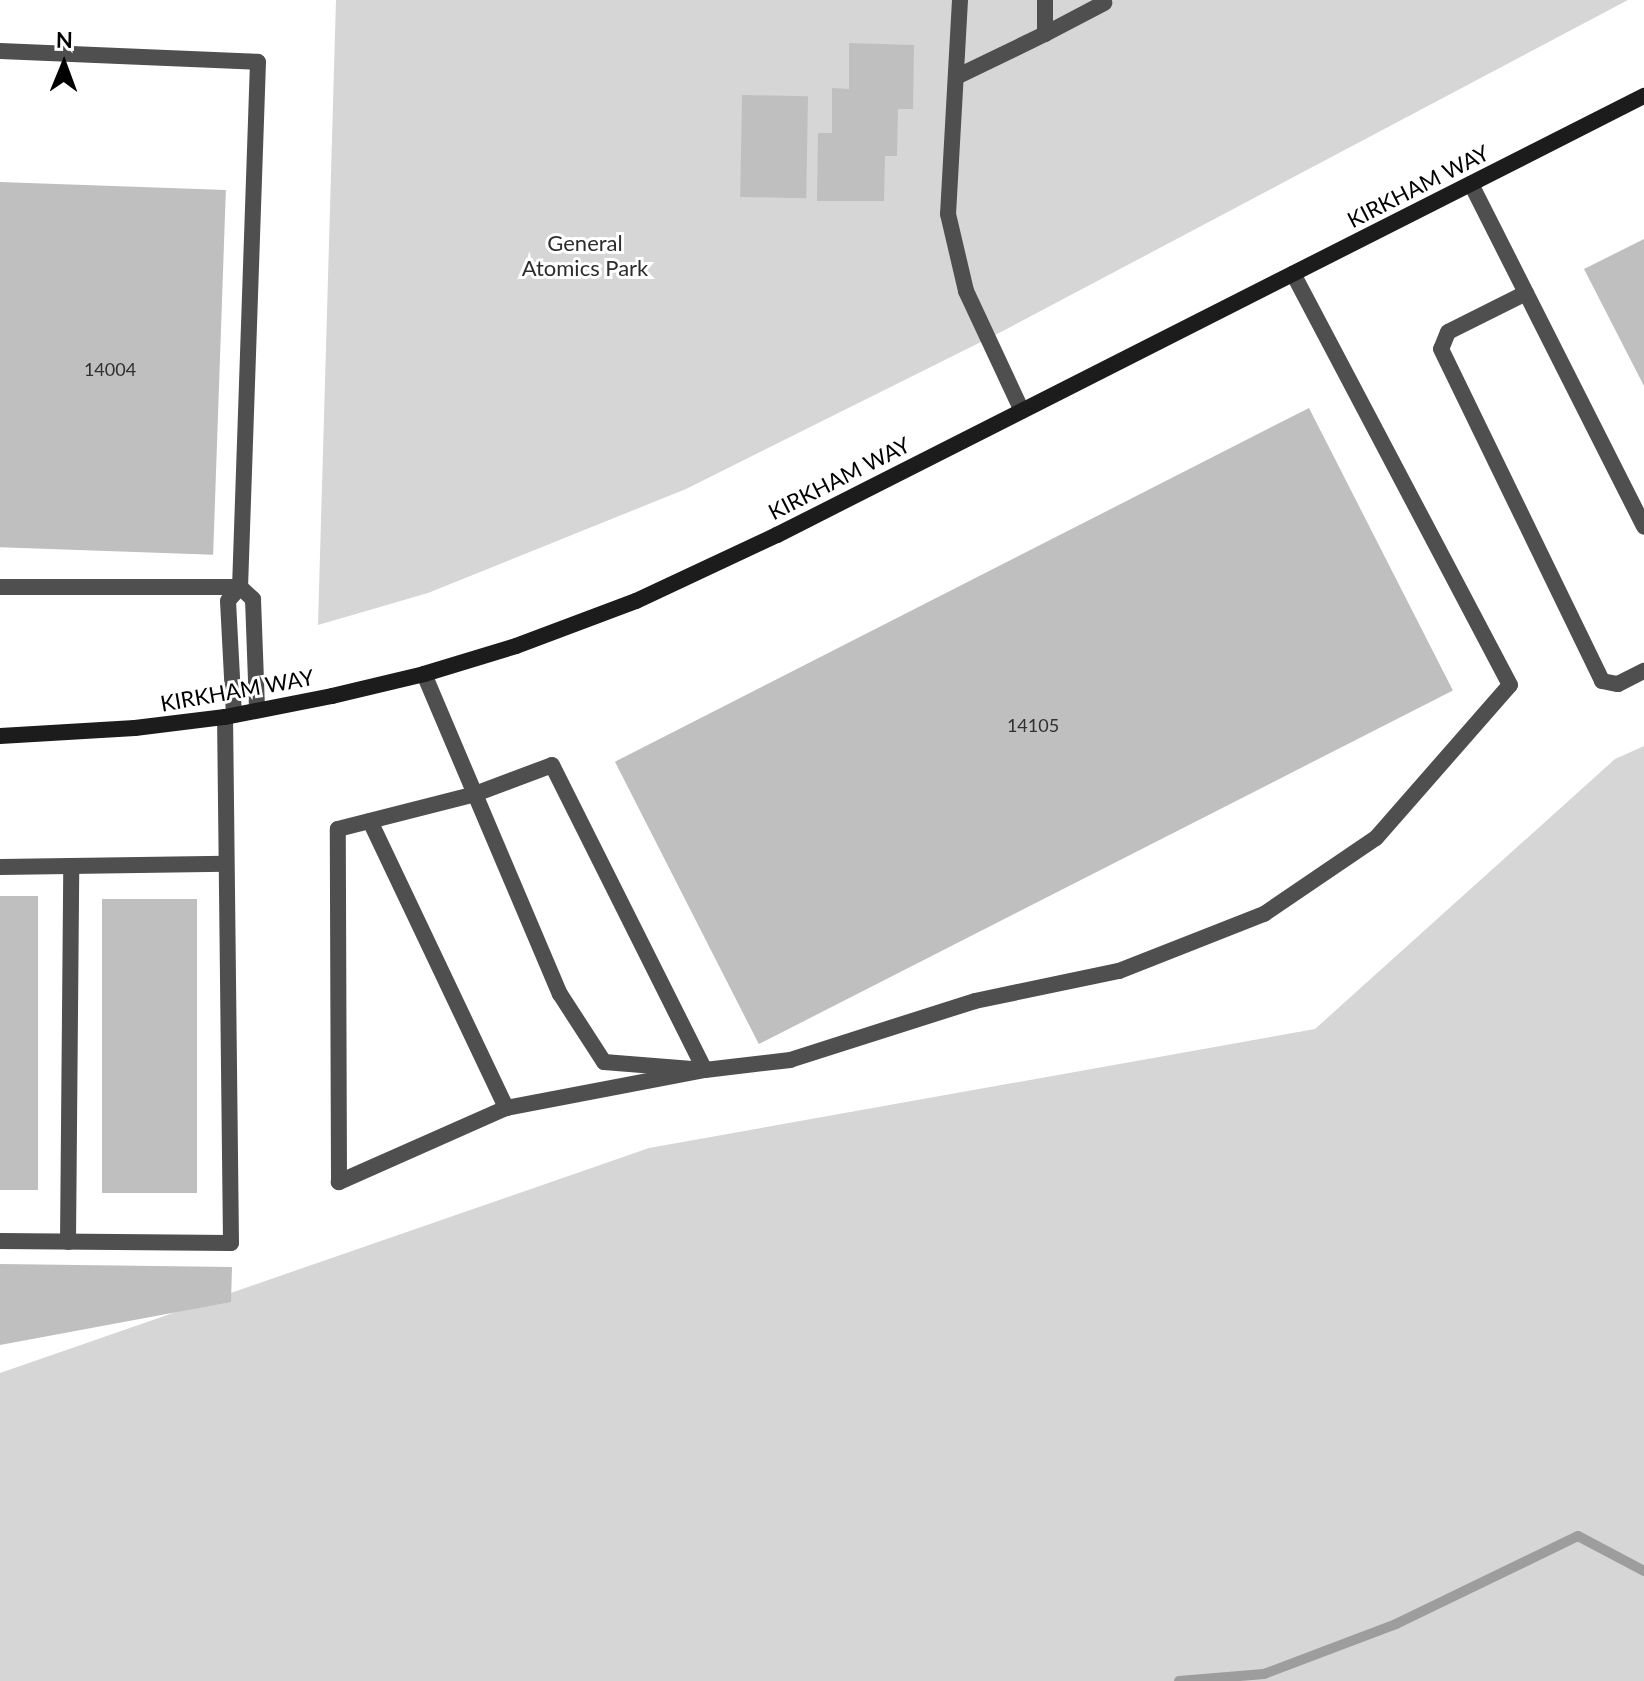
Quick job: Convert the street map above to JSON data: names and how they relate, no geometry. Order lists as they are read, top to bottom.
{
  "streets": {
    "main road": ["KIRKHAM WAY"]
  },
  "parks": ["General Atomics Park"],
  "house_numbers": ["14004", "14105"],
  "north": "top"
}
